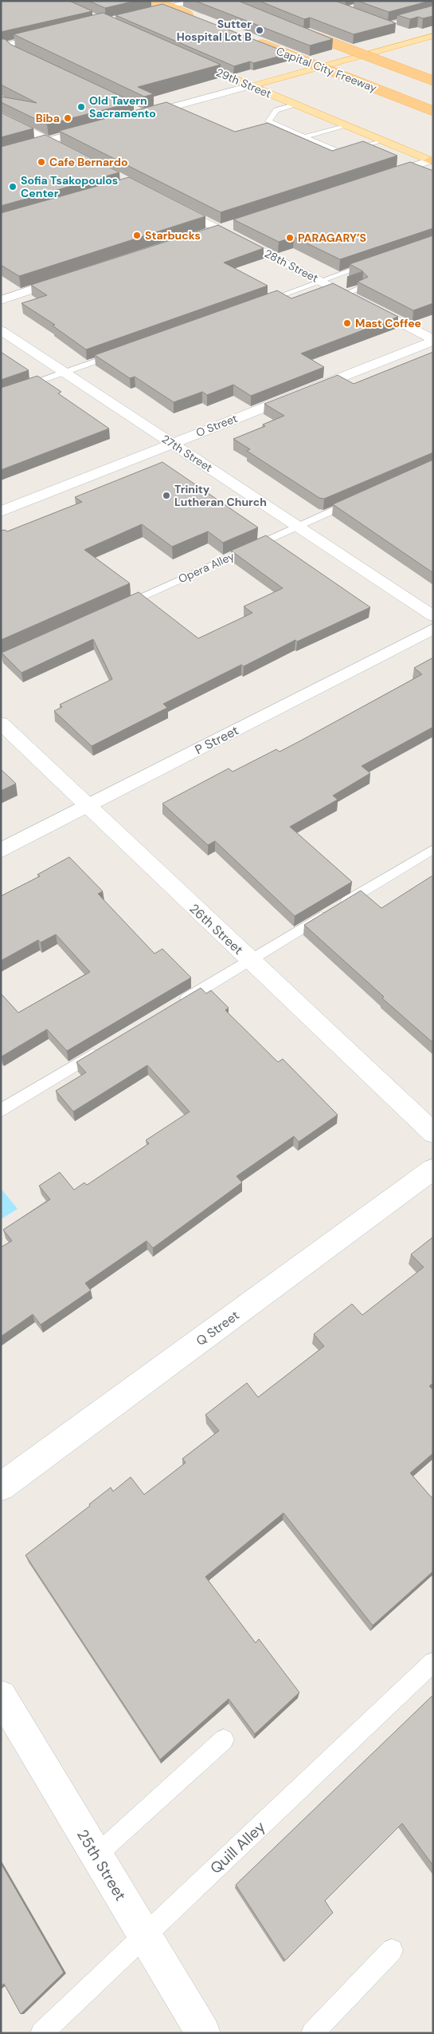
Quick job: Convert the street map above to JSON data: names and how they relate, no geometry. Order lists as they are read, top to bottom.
{
  "streets": {
    "highway": ["Capital City Freeway"],
    "main road": ["29th Street"],
    "street": [
      "28th Street",
      "O Street",
      "27th Street",
      "P Street",
      "26th Street",
      "Q Street",
      "25th Street"
    ],
    "lane": ["Opera Alley", "Quill Alley"]
  },
  "crossings": [
    ["28th Street", "O Street"],
    ["O Street", "27th Street"],
    ["27th Street", "Opera Alley"],
    ["P Street", "26th Street"],
    ["Quill Alley", "25th Street"]
  ],
  "places": [
    "Sutter Hospital Lot B",
    "Old Tavern Sacramento",
    "Biba",
    "Cafe Bernardo",
    "Sofia Tsakopoulos Center",
    "Starbucks",
    "PARAGARY’S",
    "Mast Coffee",
    "Trinity Lutheran Church"
  ]
}
